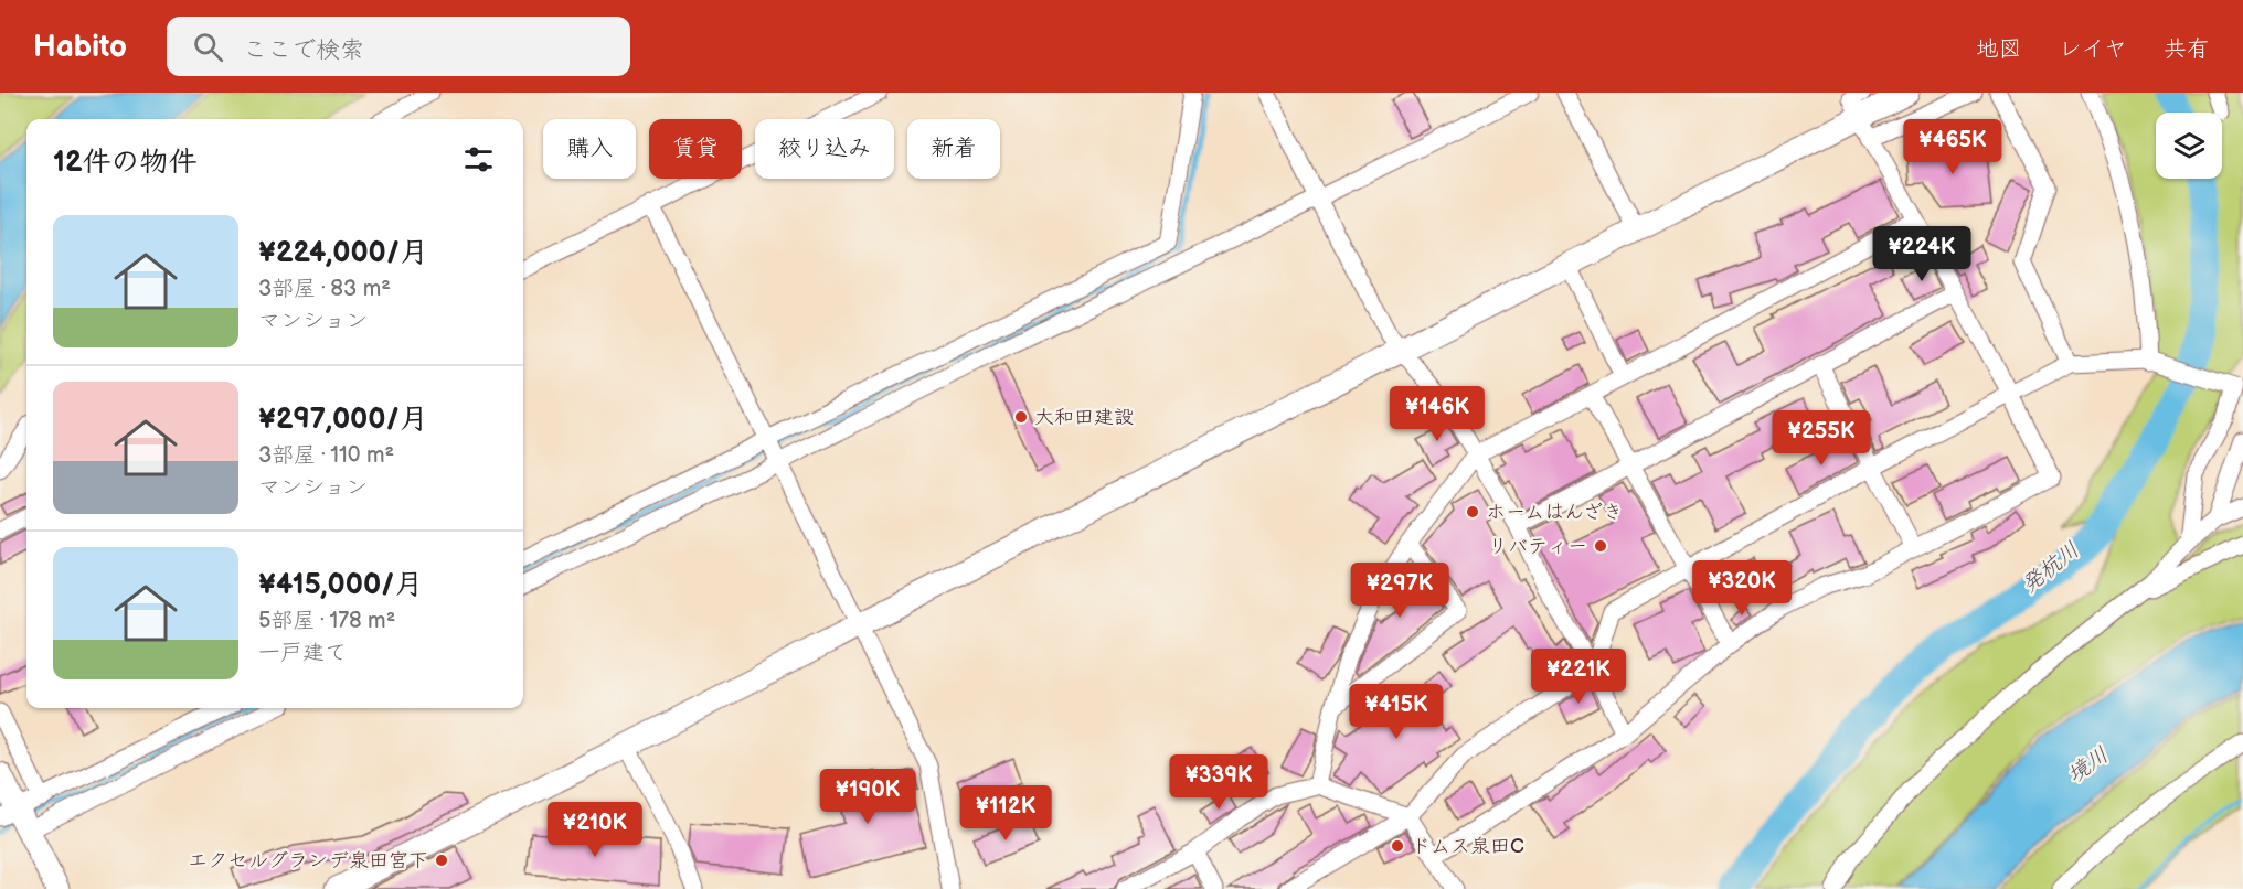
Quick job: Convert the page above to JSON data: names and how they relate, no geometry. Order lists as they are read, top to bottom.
{
  "water": ["発杭川", "境川"],
  "places": [
    "大和田建設",
    "ホームはんざき",
    "リバティー",
    "ドムス泉田C",
    "エクセルグランデ泉田宮下"
  ],
  "page": {
    "header": "Habito",
    "search": "ここで検索",
    "nav": ["地図", "レイヤ", "共有"],
    "price": [
      "¥465K",
      "¥224K",
      "¥146K",
      "¥255K",
      "¥320K",
      "¥297K",
      "¥221K",
      "¥415K",
      "¥339K",
      "¥190K",
      "¥112K",
      "¥210K"
    ],
    "chip": [
      "購入",
      "賃貸",
      "絞り込み",
      "新着"
    ],
    "heading": "12件の物件",
    "list": [
      {
        "name": "¥224,000/月",
        "note": "3部屋 · 83 m² · マンション"
      },
      {
        "name": "¥297,000/月",
        "note": "3部屋 · 110 m² · マンション"
      },
      {
        "name": "¥415,000/月",
        "note": "5部屋 · 178 m² · 一戸建て"
      }
    ]
  }
}
